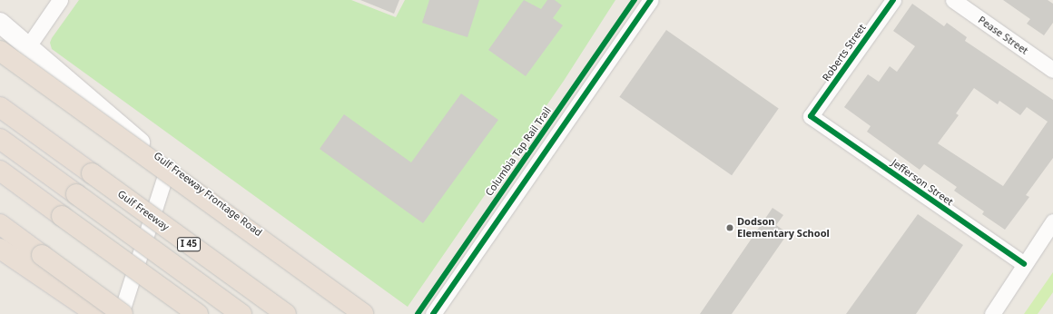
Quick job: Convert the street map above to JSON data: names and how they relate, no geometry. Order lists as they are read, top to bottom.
{
  "streets": {
    "highway": ["Gulf Freeway", "I 45"],
    "main road": ["Gulf Freeway Frontage Road"],
    "street": ["Pease Street", "Roberts Street", "Jefferson Street"],
    "cycle path": ["Columbia Tap Rail Trail"]
  },
  "crossings": [
    ["Roberts Street", "Jefferson Street"]
  ],
  "places": ["Dodson Elementary School"]
}
